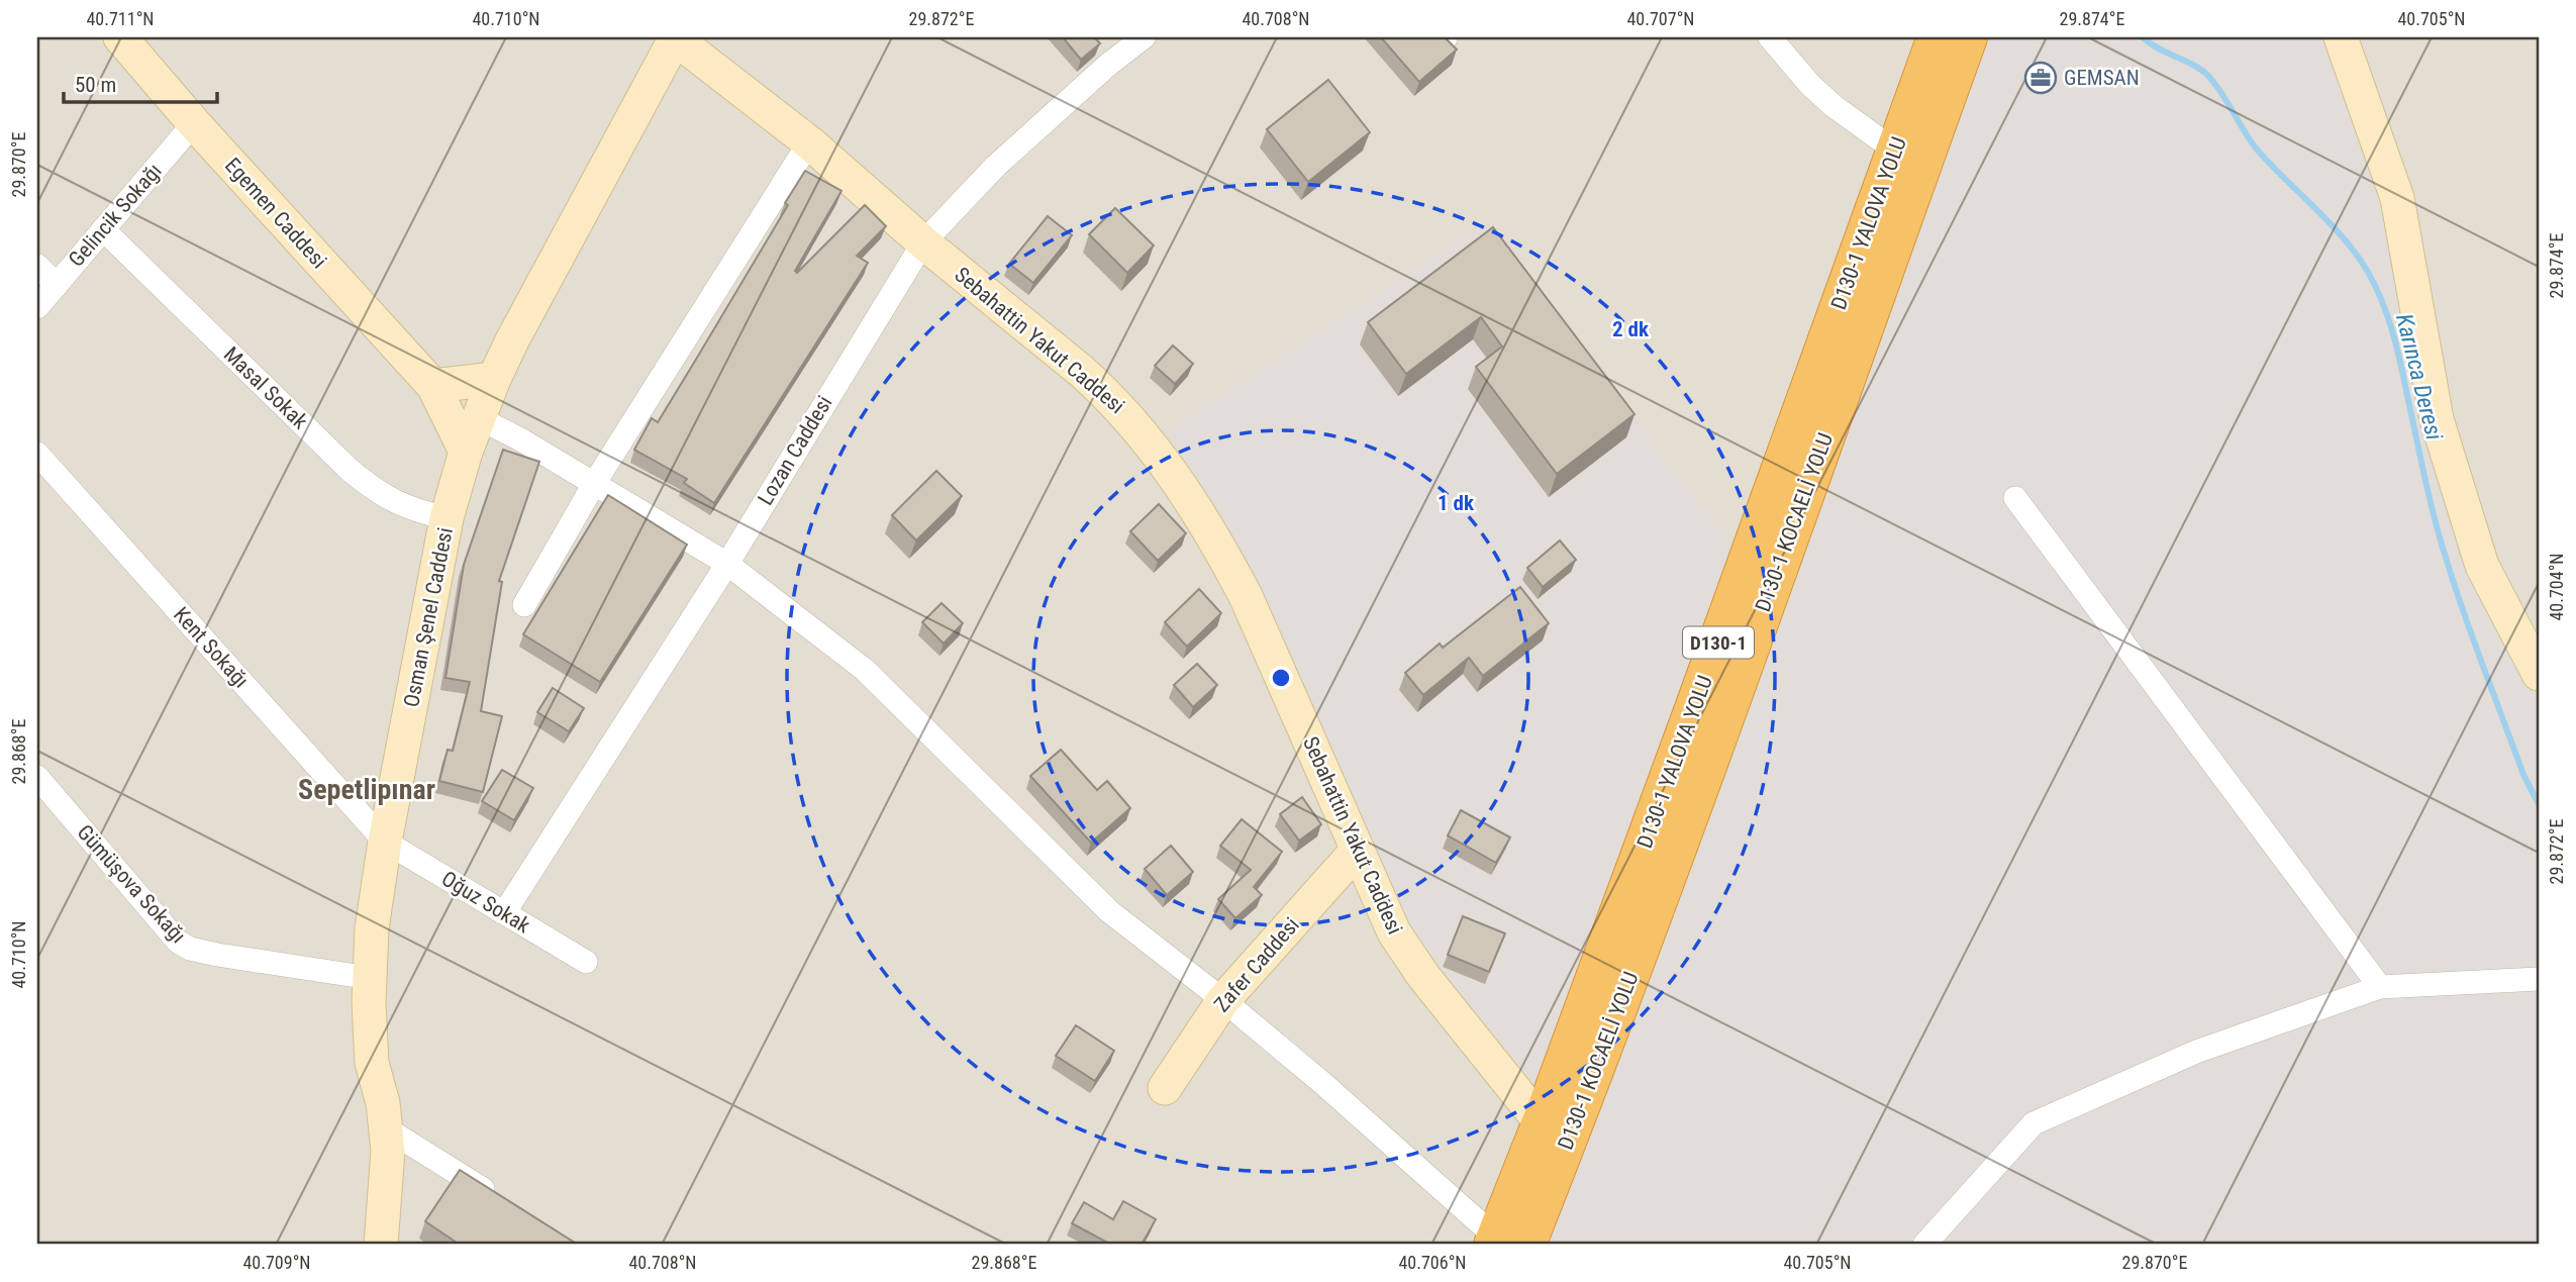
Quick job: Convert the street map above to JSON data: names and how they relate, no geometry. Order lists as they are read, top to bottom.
{
  "streets": {
    "highway": ["D130-1 YALOVA YOLU", "D130-1 KOCAELİ YOLU", "D130-1"],
    "street": [
      "Egemen Caddesi",
      "Gelincik Sokağı",
      "Sebahattin Yakut Caddesi",
      "Masal Sokak",
      "Lozan Caddesi",
      "Osman Şenel Caddesi",
      "Kent Sokağı",
      "Gümüşova Sokağı",
      "Oğuz Sokak",
      "Zafer Caddesi"
    ]
  },
  "crossings": [
    ["Egemen Caddesi", "Gelincik Sokağı"],
    ["Egemen Caddesi", "Osman Şenel Caddesi"],
    ["Gelincik Sokağı", "Masal Sokak"],
    ["D130-1 YALOVA YOLU", "Sebahattin Yakut Caddesi"],
    ["Sebahattin Yakut Caddesi", "Lozan Caddesi"],
    ["Sebahattin Yakut Caddesi", "Osman Şenel Caddesi"],
    ["Sebahattin Yakut Caddesi", "Zafer Caddesi"],
    ["Masal Sokak", "Osman Şenel Caddesi"],
    ["Lozan Caddesi", "Oğuz Sokak"],
    ["Osman Şenel Caddesi", "Kent Sokağı"],
    ["Osman Şenel Caddesi", "Gümüşova Sokağı"],
    ["Osman Şenel Caddesi", "Oğuz Sokak"],
    ["Kent Sokağı", "Oğuz Sokak"]
  ],
  "districts": ["Sepetlipınar"],
  "water": ["Karınca Deresi"],
  "places": {
    "office": ["GEMSAN"]
  },
  "scale_bar": "50 m",
  "coordinates": [
    "40.711°N",
    "40.710°N",
    "29.872°E",
    "40.708°N",
    "40.707°N",
    "29.874°E",
    "40.705°N",
    "29.870°E",
    "40.704°N",
    "29.868°E",
    "40.709°N",
    "40.706°N"
  ],
  "rings": ["2 dk", "1 dk"]
}
